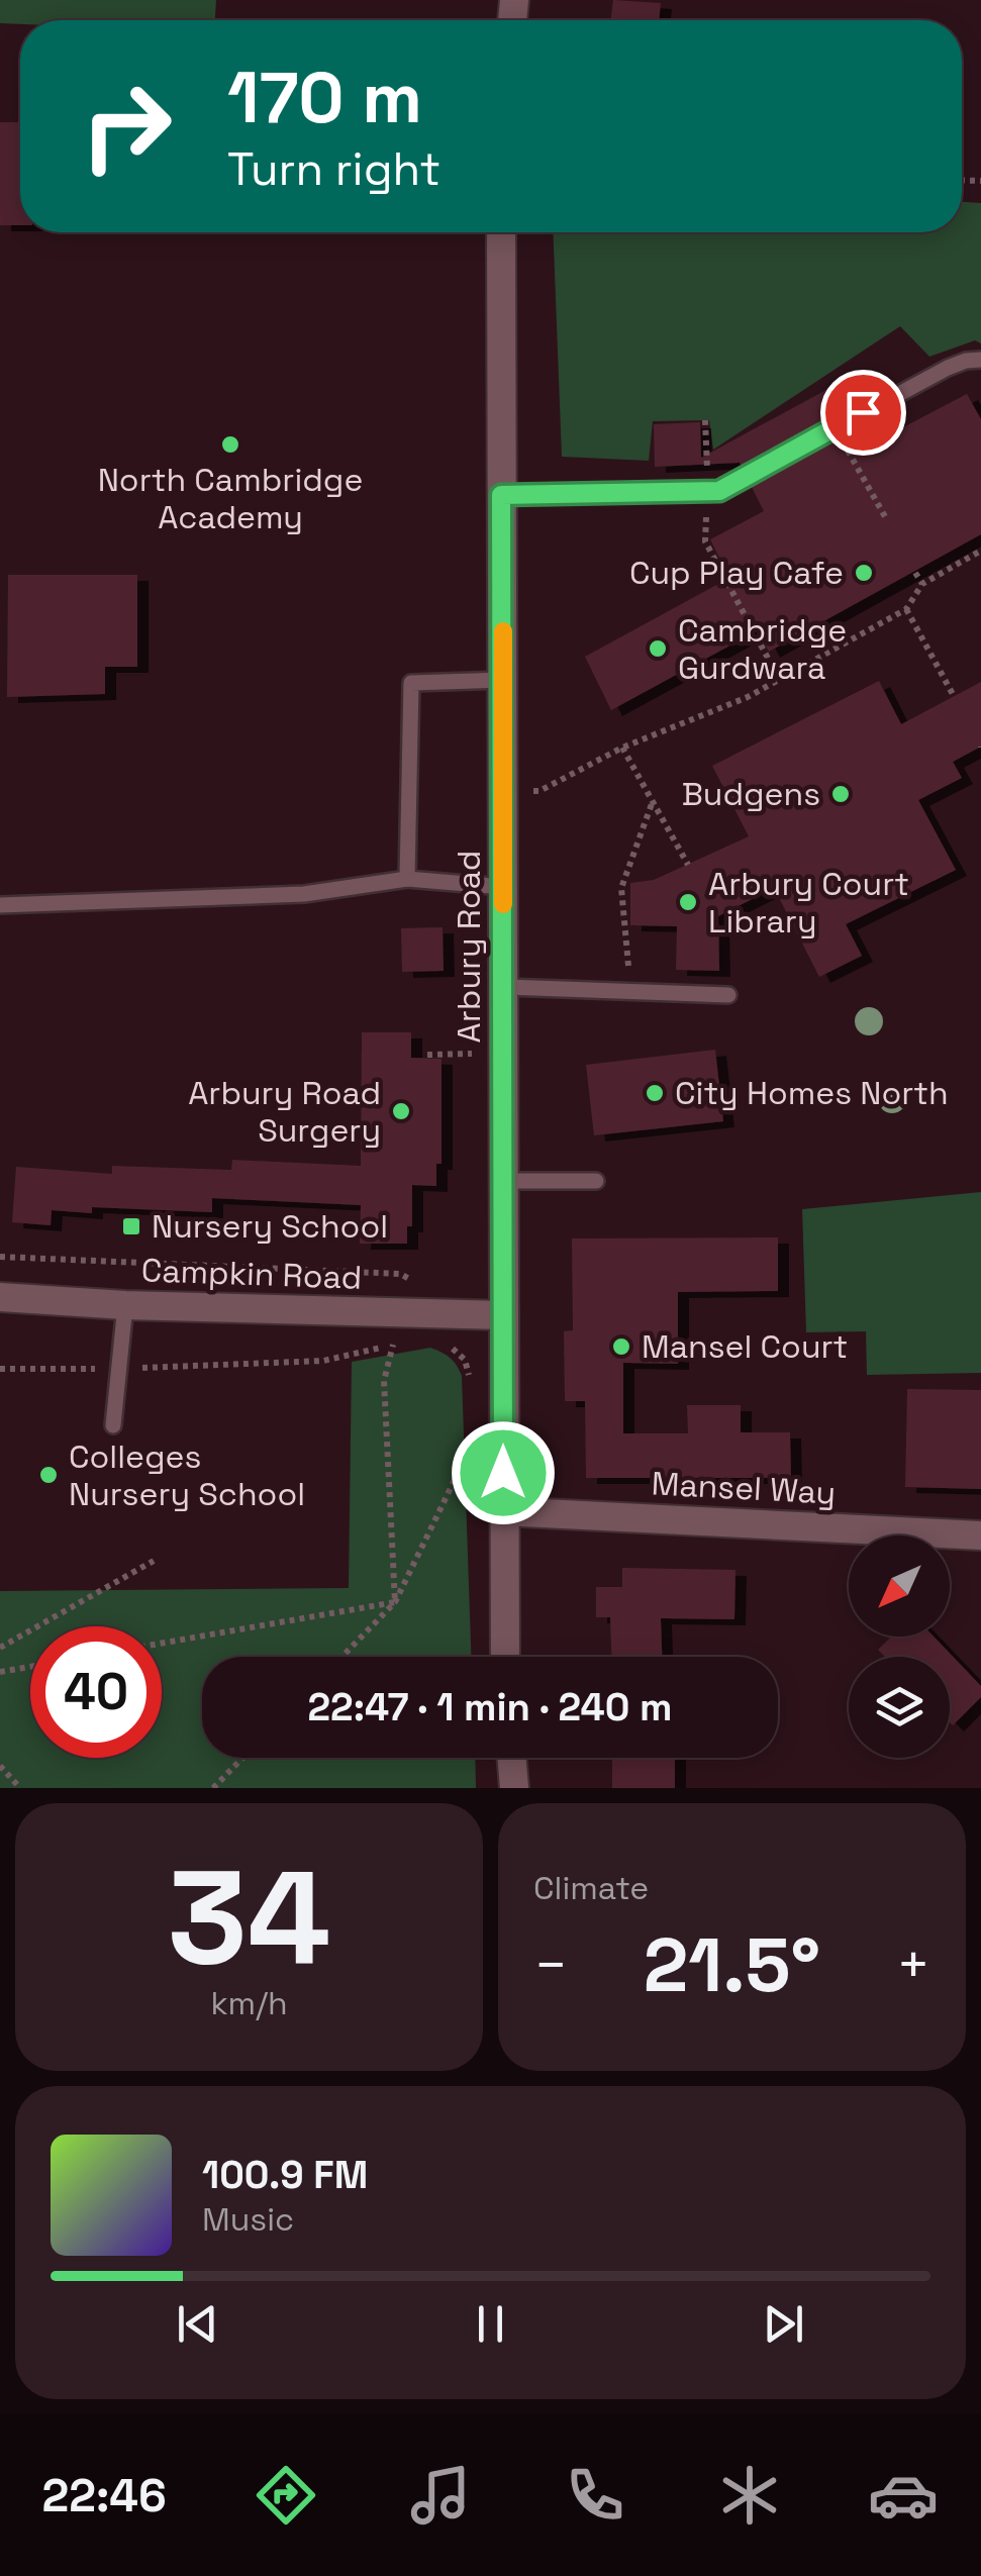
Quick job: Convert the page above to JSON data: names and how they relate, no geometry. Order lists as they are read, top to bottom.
{
  "streets": {
    "street": ["Arbury Road", "Campkin Road", "Mansel Way"]
  },
  "crossings": [
    ["Arbury Road", "Campkin Road"],
    ["Arbury Road", "Mansel Way"]
  ],
  "places": {
    "other": [
      "North Cambridge Academy",
      "Cup Play Cafe",
      "Cambridge Gurdwara",
      "Budgens",
      "Arbury Court Library",
      "City Homes North",
      "Arbury Road Surgery",
      "Mansel Court",
      "Colleges Nursery School"
    ],
    "transit": ["Nursery School"]
  },
  "north": "bottom left",
  "page": {
    "turn": ["170 m", "Turn right"],
    "limit": "40",
    "trip": "22:47 · 1 min · 240 m",
    "tile": [
      ["34", "km/h"],
      "Climate"
    ],
    "heat": ["−", "21.5°", "+"],
    "song": ["100.9 FM", "Music"],
    "tabs": "22:46"
  }
}
